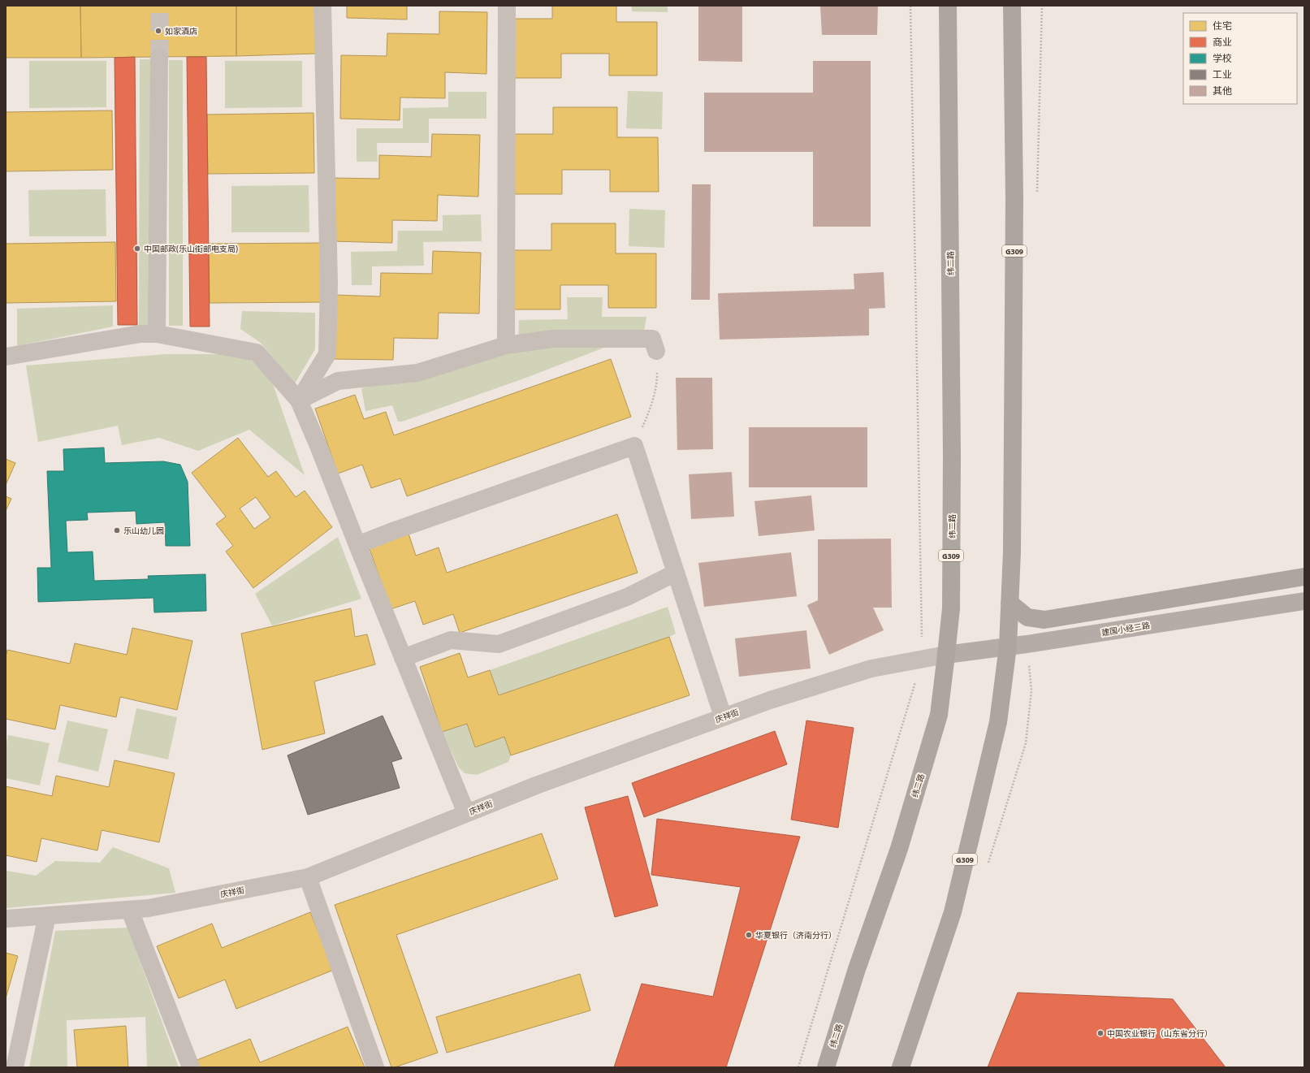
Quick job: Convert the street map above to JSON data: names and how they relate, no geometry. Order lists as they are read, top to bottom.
{
  "streets": {
    "highway": ["G309", "纬二路"],
    "main road": ["建国小经三路"],
    "street": ["庆祥街"]
  },
  "crossings": [
    ["G309", "建国小经三路"],
    ["纬二路", "建国小经三路"],
    ["纬二路", "庆祥街"],
    ["建国小经三路", "庆祥街"]
  ],
  "places": [
    "如家酒店",
    "中国邮政(乐山街邮电支局)",
    "乐山幼儿园",
    "华夏银行（济南分行）",
    "中国农业银行（山东省分行）"
  ],
  "legend": [
    "住宅",
    "商业",
    "学校",
    "工业",
    "其他"
  ]
}
